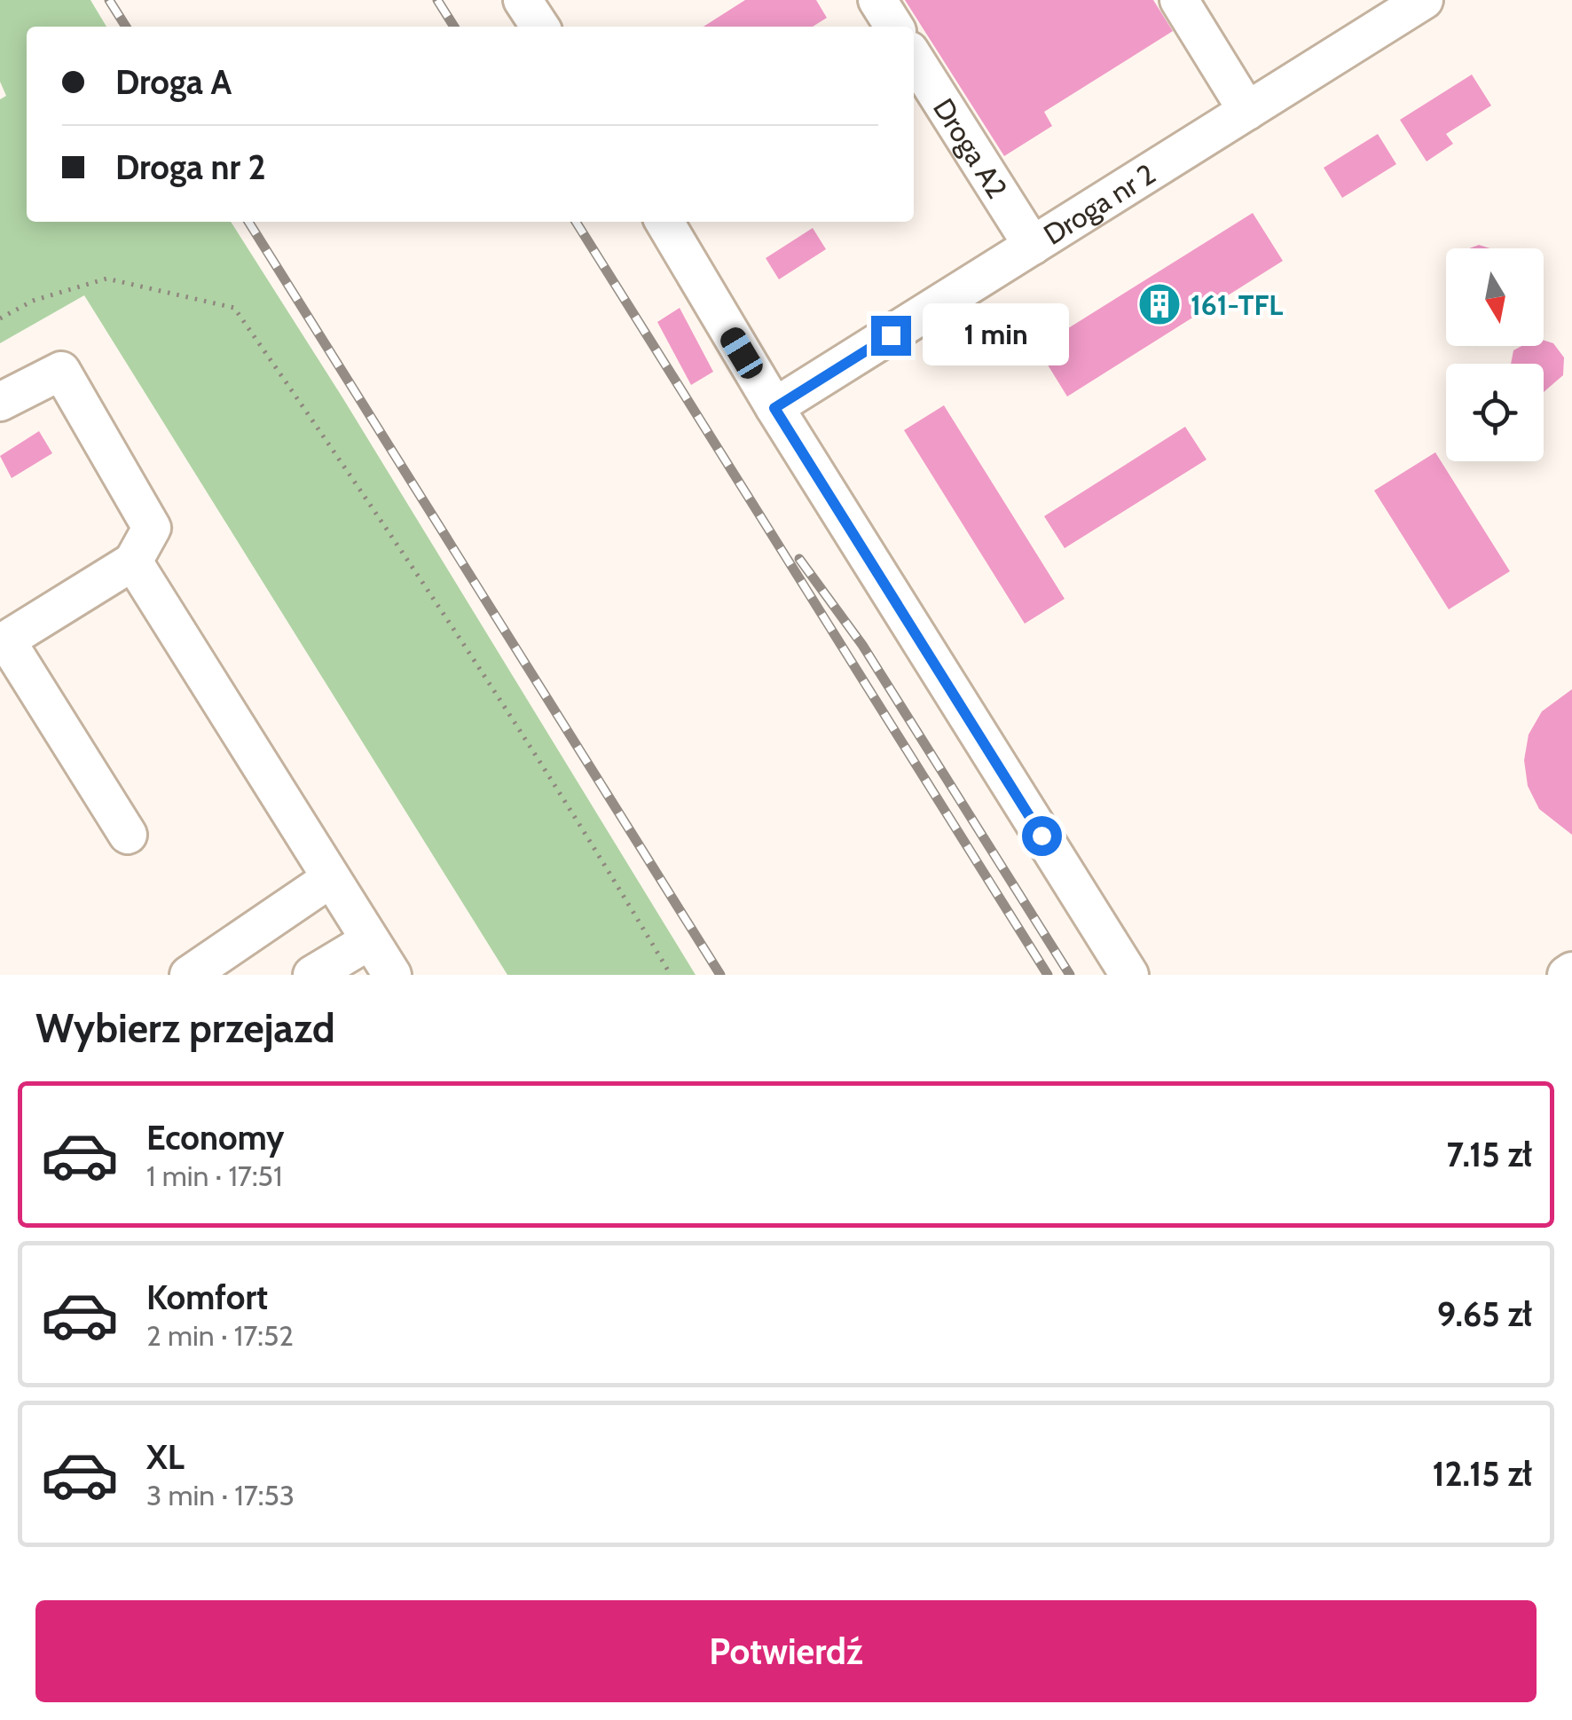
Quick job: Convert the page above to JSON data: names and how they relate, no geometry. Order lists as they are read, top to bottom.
{
  "streets": {
    "lane": ["Droga A2", "Droga nr 2"]
  },
  "crossings": [
    ["Droga A2", "Droga nr 2"]
  ],
  "places": {
    "building": ["161-TFL"]
  },
  "north": "bottom",
  "page": {
    "banner": ["Droga A", "Droga nr 2"],
    "bubble": "1 min",
    "heading": "Wybierz przejazd",
    "list": [
      {
        "name": "Economy",
        "note": "1 min · 17:51",
        "value": "7.15 zł"
      },
      {
        "name": "Komfort",
        "note": "2 min · 17:52",
        "value": "9.65 zł"
      },
      {
        "name": "XL",
        "note": "3 min · 17:53",
        "value": "12.15 zł"
      }
    ],
    "buttons": "Potwierdź"
  }
}
